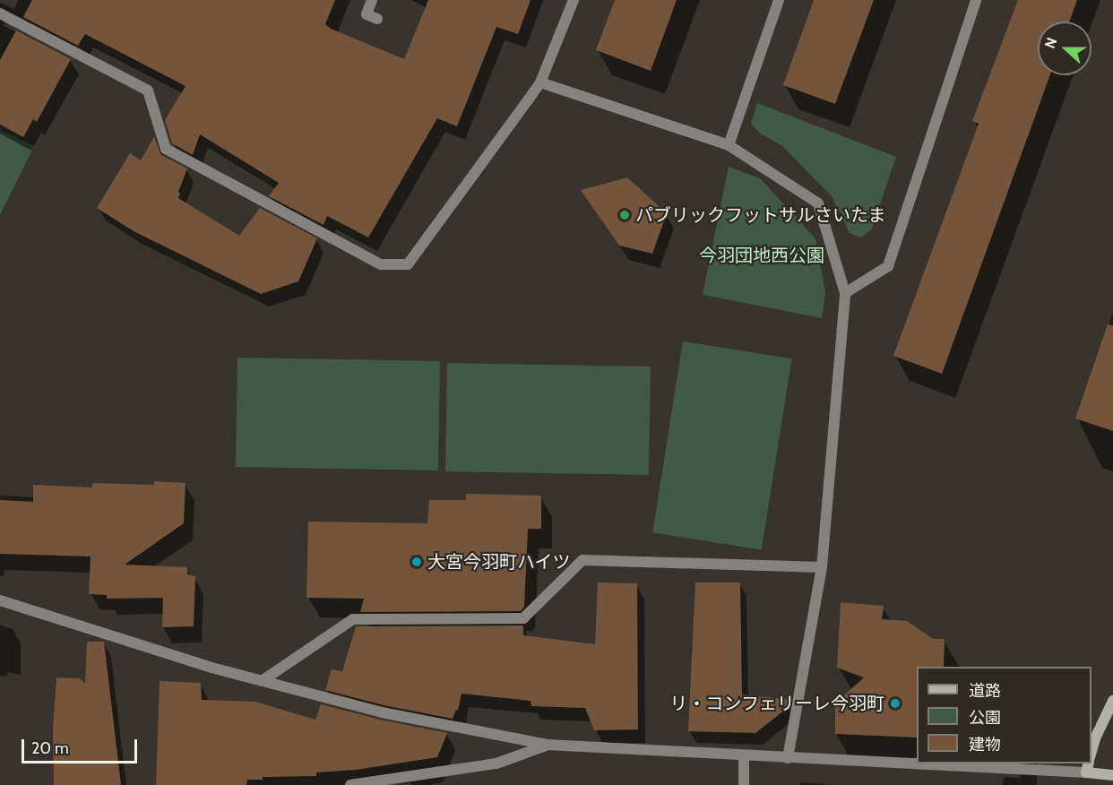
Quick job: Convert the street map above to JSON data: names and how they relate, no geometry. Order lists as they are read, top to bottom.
{
  "parks": ["今羽団地西公園"],
  "places": ["パブリックフットサルさいたま", "大宮今羽町ハイツ", "リ・コンフェリーレ今羽町"],
  "legend": ["道路", "公園", "建物"],
  "scale_bar": "20 m",
  "north": "left"
}
